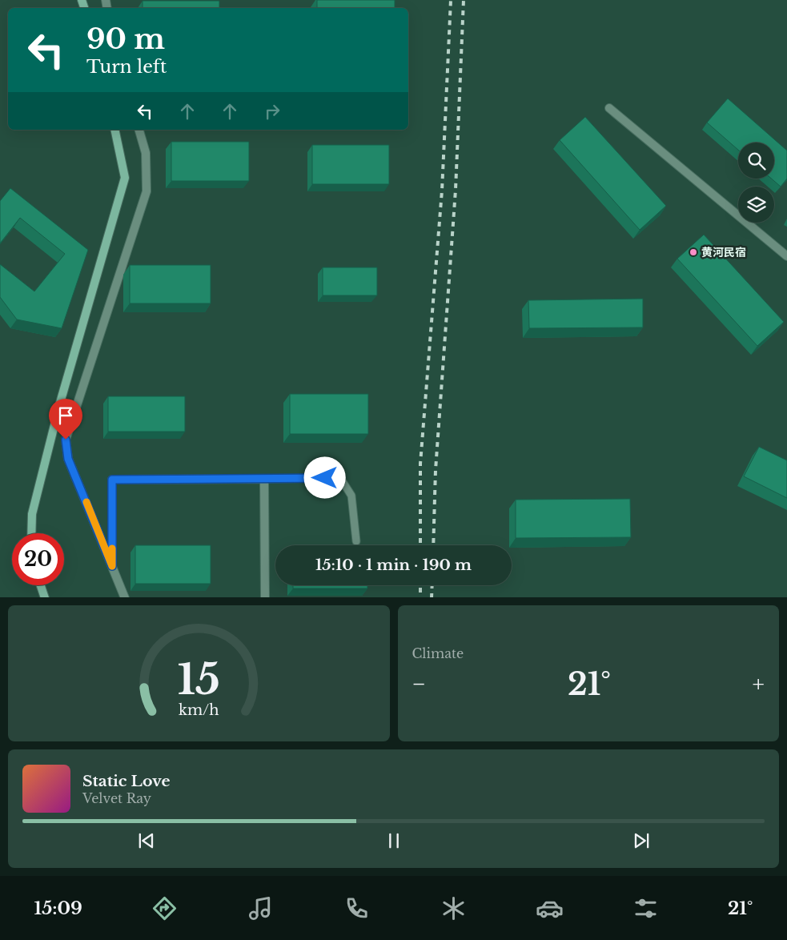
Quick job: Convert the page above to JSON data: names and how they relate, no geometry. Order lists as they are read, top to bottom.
{
  "places": ["黄河民宿"],
  "page": {
    "turn": ["90 m", "Turn left"],
    "limit": "20",
    "trip": "15:10 · 1 min · 190 m",
    "tile": "Climate",
    "heat": ["−", "21°", "+"],
    "song": ["Static Love", "Velvet Ray"],
    "tabs": ["15:09", "21°"],
    "gauge": ["15", "km/h"]
  }
}
